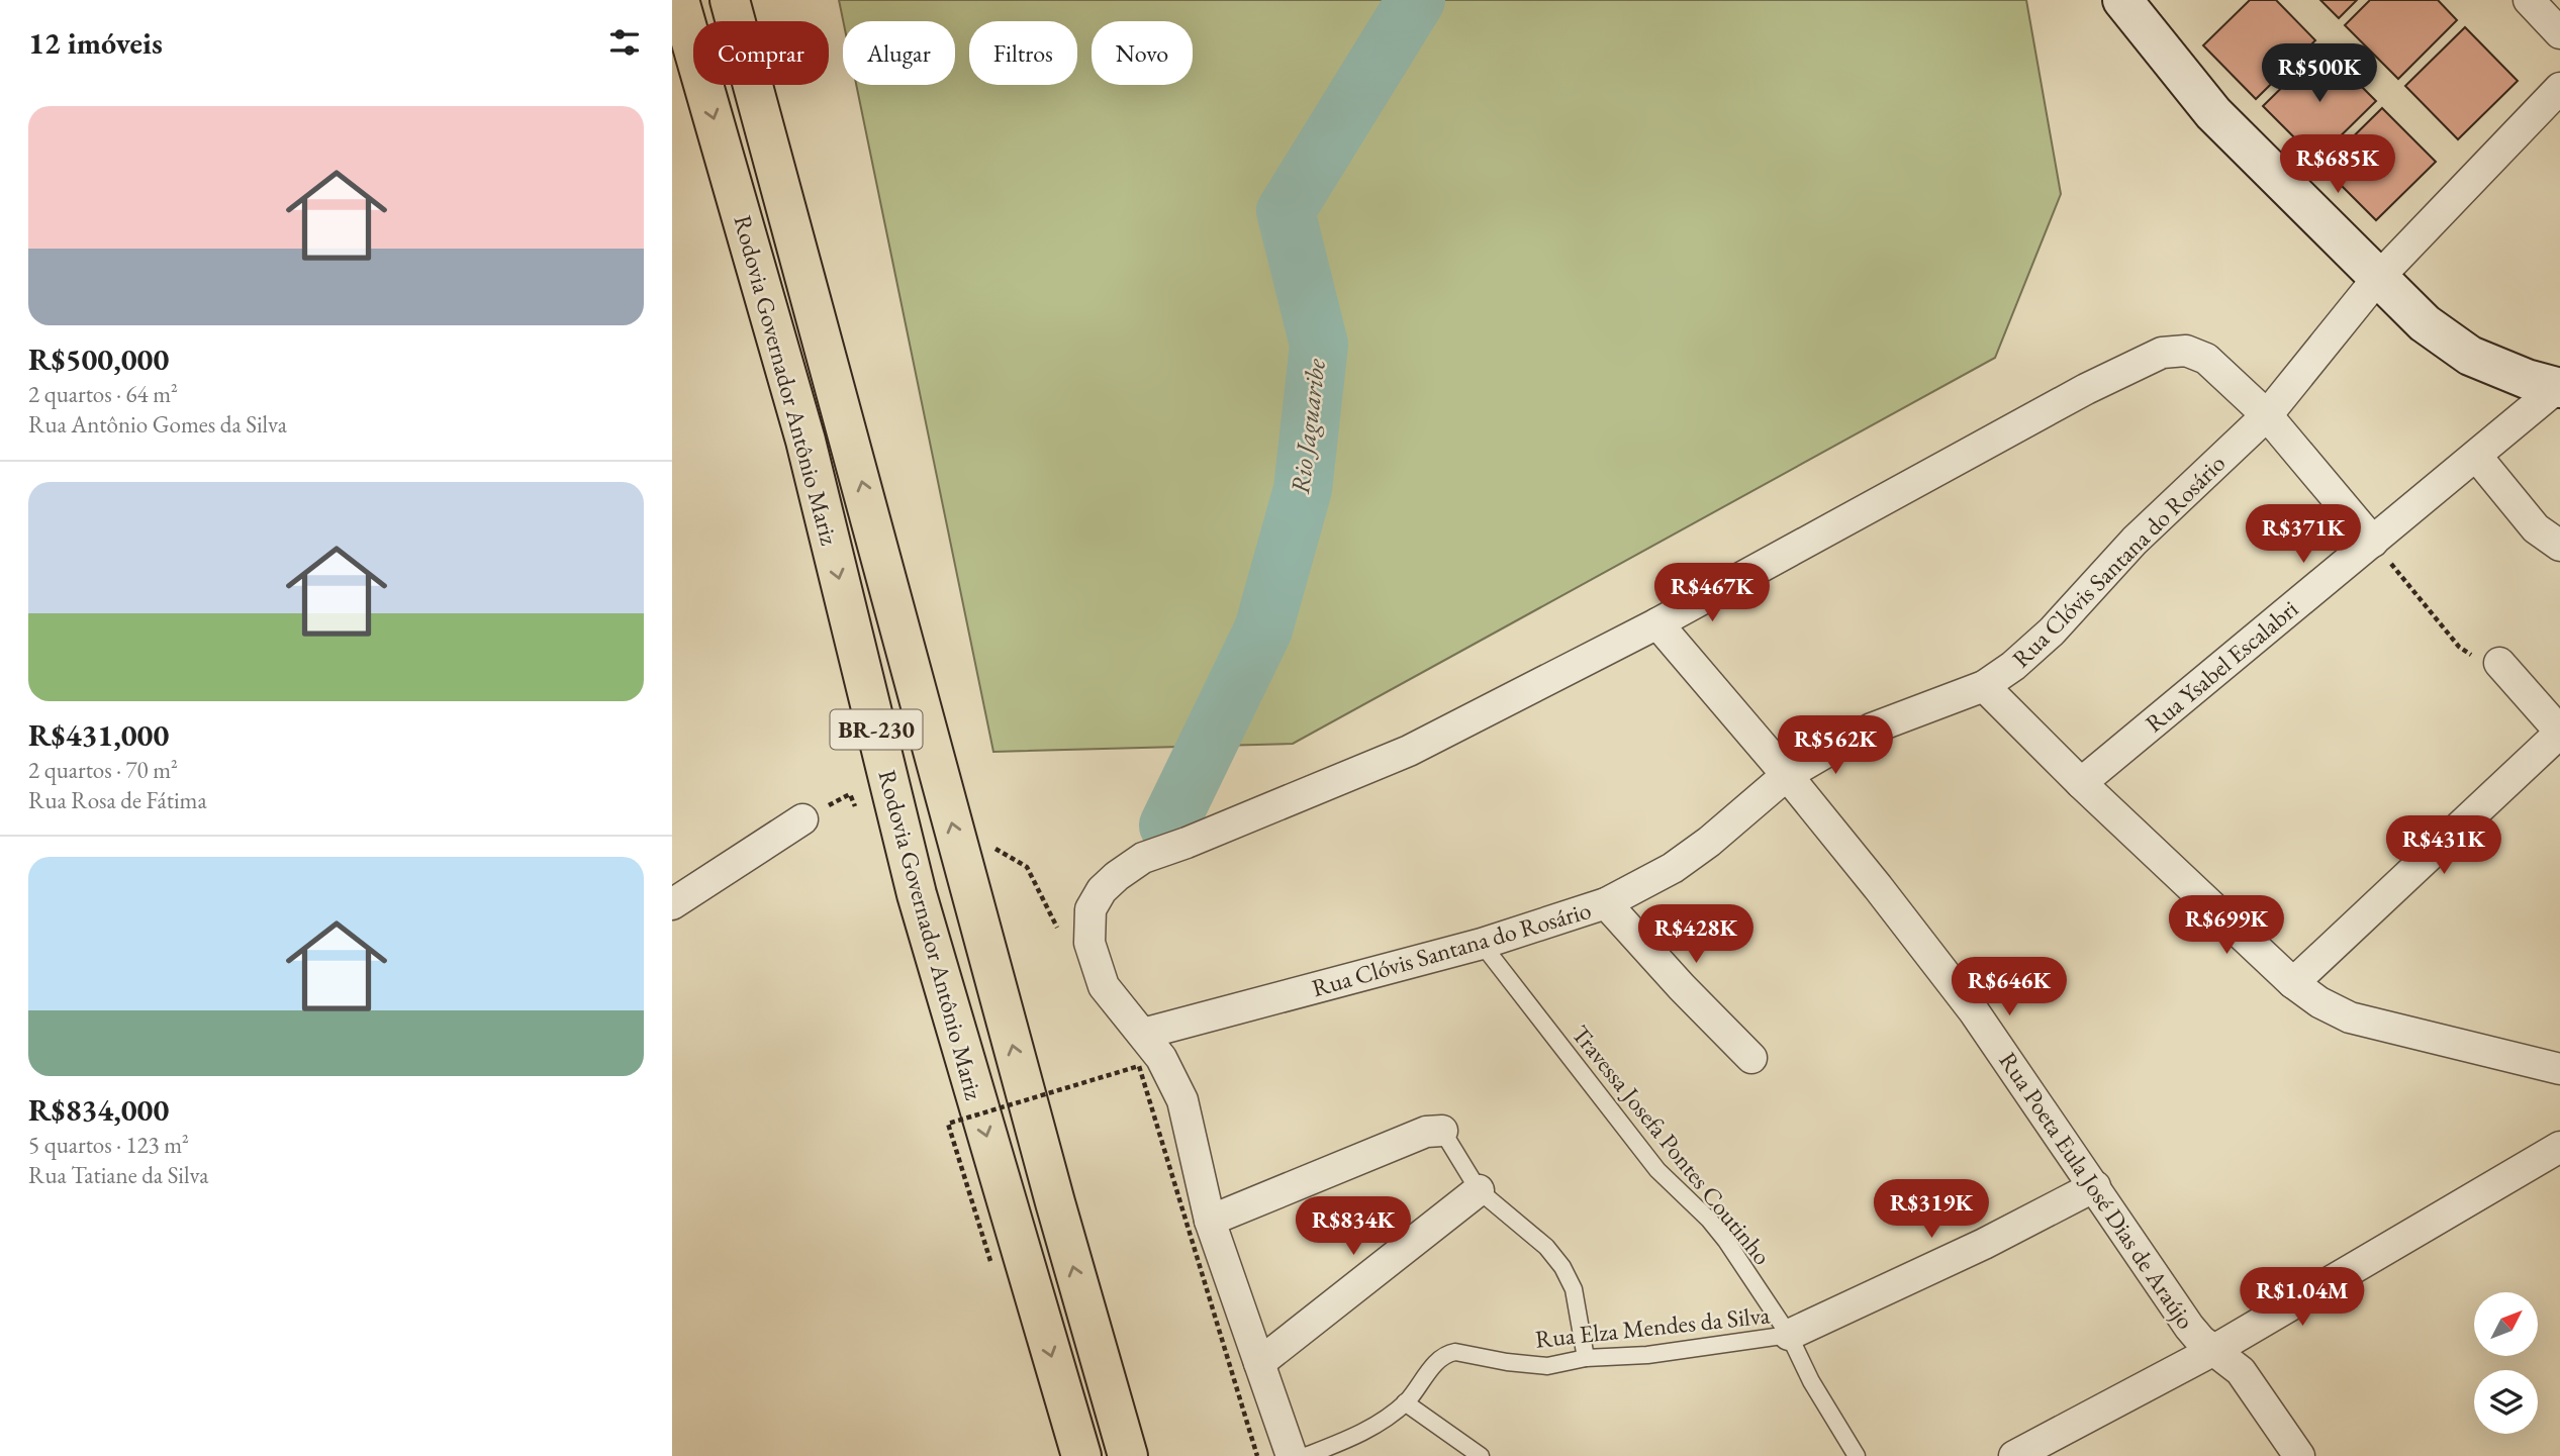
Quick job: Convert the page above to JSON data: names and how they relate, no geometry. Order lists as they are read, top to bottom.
{
  "streets": {
    "highway": ["Rodovia Governador Antônio Mariz", "BR-230"],
    "street": ["Rua Clóvis Santana do Rosário", "Rua Ysabel Escalabri", "Rua Poeta Eula José Dias de Araújo"],
    "lane": ["Travessa Josefa Pontes Coutinho", "Rua Elza Mendes da Silva"]
  },
  "crossings": [
    ["Rua Clóvis Santana do Rosário", "Travessa Josefa Pontes Coutinho"],
    ["Rua Clóvis Santana do Rosário", "Rua Poeta Eula José Dias de Araújo"],
    ["Travessa Josefa Pontes Coutinho", "Rua Elza Mendes da Silva"]
  ],
  "water": ["Rio Jaguaribe"],
  "north": "top right",
  "page": {
    "heading": "12 imóveis",
    "chip": [
      "Comprar",
      "Alugar",
      "Filtros",
      "Novo"
    ],
    "price": [
      "R$500K",
      "R$685K",
      "R$371K",
      "R$467K",
      "R$562K",
      "R$431K",
      "R$699K",
      "R$428K",
      "R$646K",
      "R$319K",
      "R$834K",
      "R$1.04M"
    ],
    "list": [
      {
        "name": "R$500,000",
        "note": "2 quartos · 64 m² · Rua Antônio Gomes da Silva"
      },
      {
        "name": "R$431,000",
        "note": "2 quartos · 70 m² · Rua Rosa de Fátima"
      },
      {
        "name": "R$834,000",
        "note": "5 quartos · 123 m² · Rua Tatiane da Silva"
      }
    ]
  }
}
